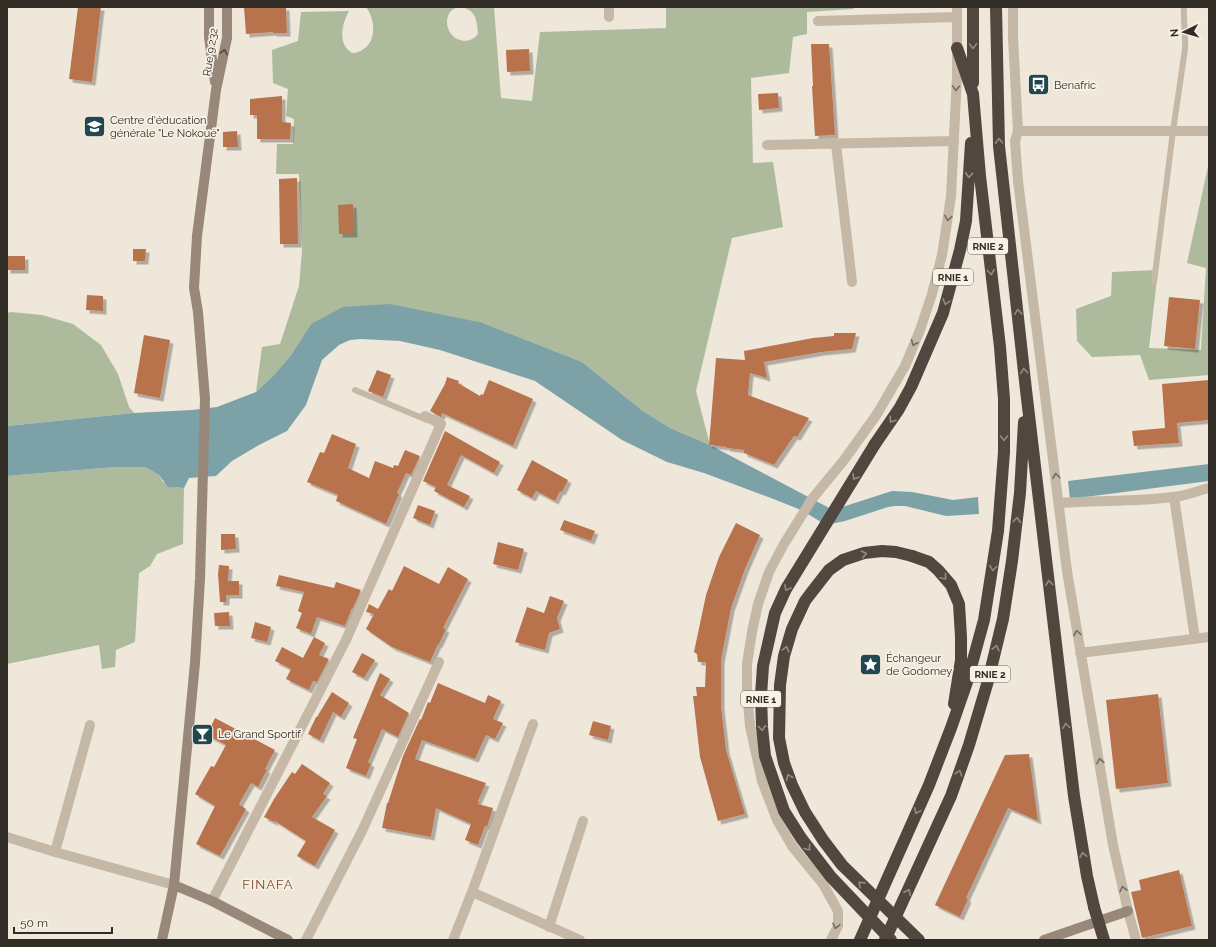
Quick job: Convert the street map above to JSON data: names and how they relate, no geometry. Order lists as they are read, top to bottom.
{
  "streets": {
    "highway": ["RNIE 2", "RNIE 1"],
    "street": ["Rue 9.232"]
  },
  "crossings": [
    ["RNIE 2", "RNIE 1"]
  ],
  "districts": ["FINAFA"],
  "places": {
    "bus stop": ["Benafric"],
    "school or university": ["Centre d'éducation générale \"Le Nokoué\""],
    "place": ["Échangeur de Godomey"],
    "bar": ["Le Grand Sportif"]
  },
  "scale_bar": "50 m",
  "north": "left"
}
